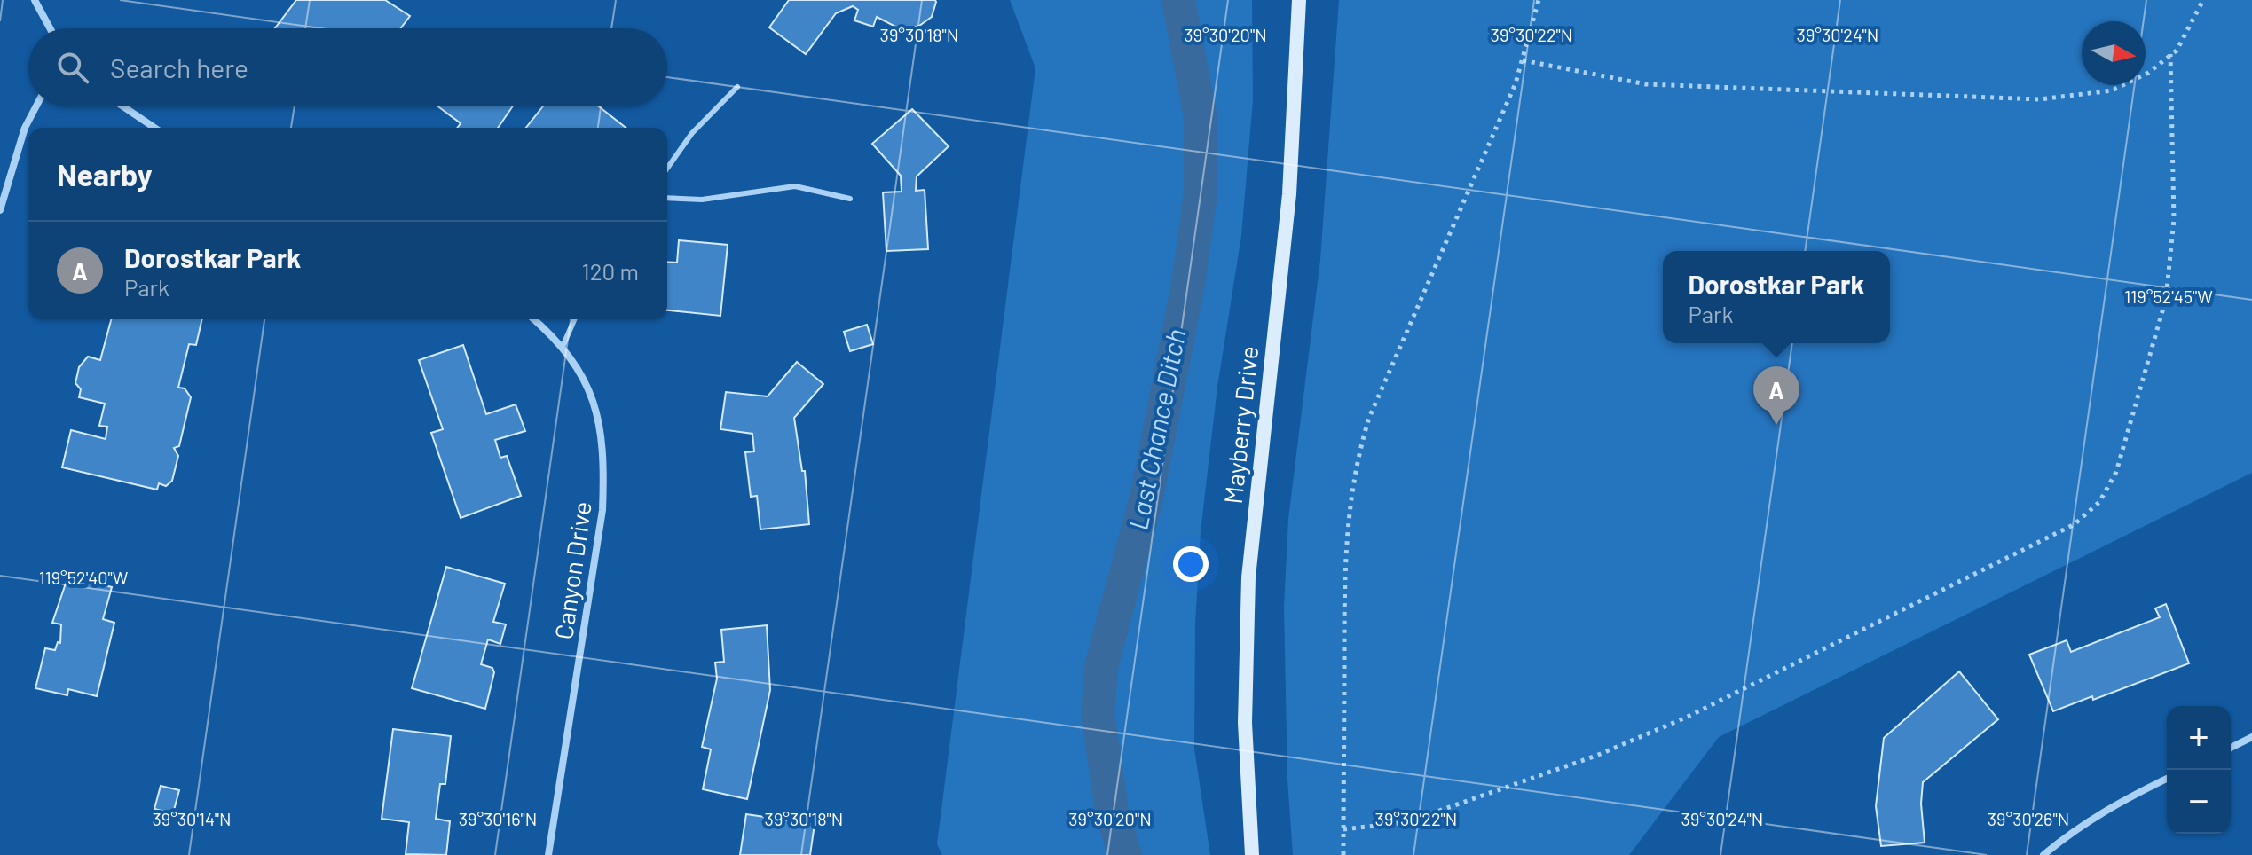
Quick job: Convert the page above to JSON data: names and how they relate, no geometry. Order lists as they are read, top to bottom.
{
  "streets": {
    "main road": ["Mayberry Drive"],
    "street": ["Canyon Drive"]
  },
  "water": ["Last Chance Ditch"],
  "north": "right",
  "page": {
    "search": "Search here",
    "heading": "Nearby",
    "list": [
      {
        "mark": "A",
        "name": "Dorostkar Park",
        "note": "Park",
        "value": "120 m"
      }
    ],
    "popup": ["Dorostkar Park", "Park"],
    "pins": "A",
    "map_buttons": ["+", "−"]
  },
  "coordinates": [
    "39°30'18\"N",
    "39°30'20\"N",
    "39°30'22\"N",
    "39°30'24\"N",
    "119°52'45\"W",
    "119°52'40\"W",
    "39°30'14\"N",
    "39°30'16\"N",
    "39°30'26\"N"
  ]
}
